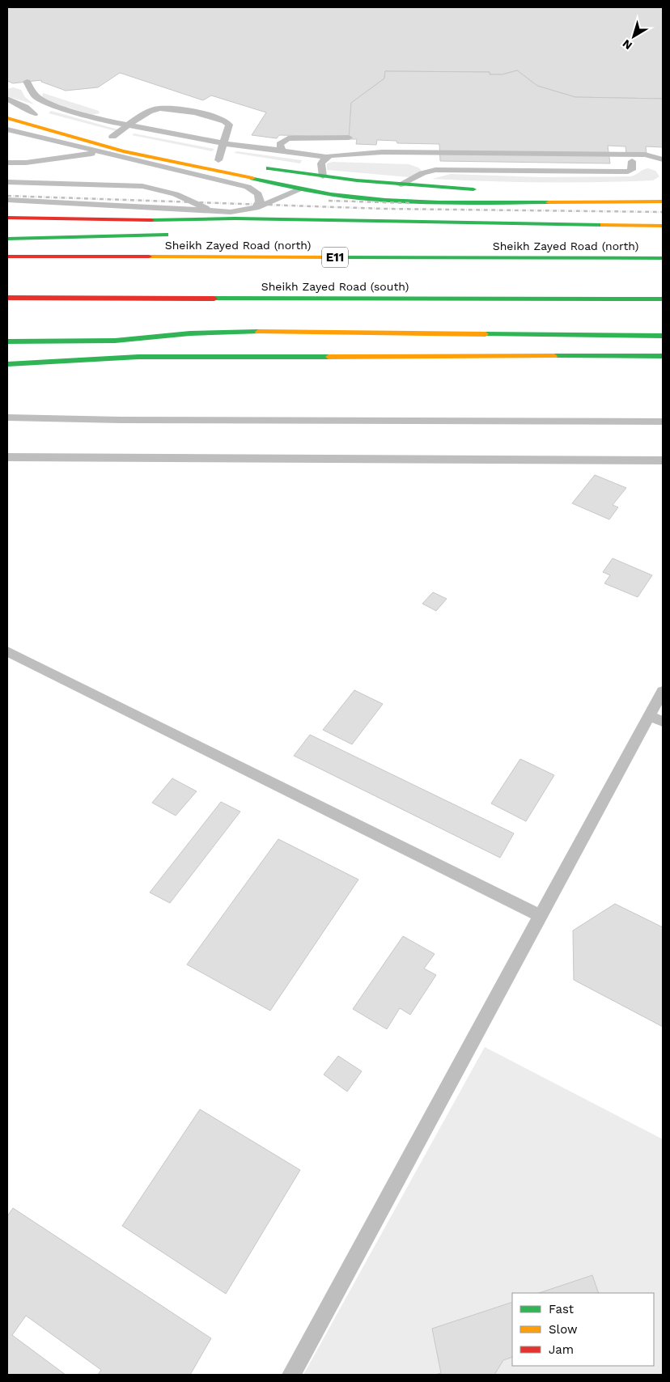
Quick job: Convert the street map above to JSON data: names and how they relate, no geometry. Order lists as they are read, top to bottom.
{
  "streets": {
    "main road": ["Sheikh Zayed Road (north)", "E11", "Sheikh Zayed Road (south)"]
  },
  "legend": ["Fast", "Slow", "Jam"],
  "north": "bottom left"
}
